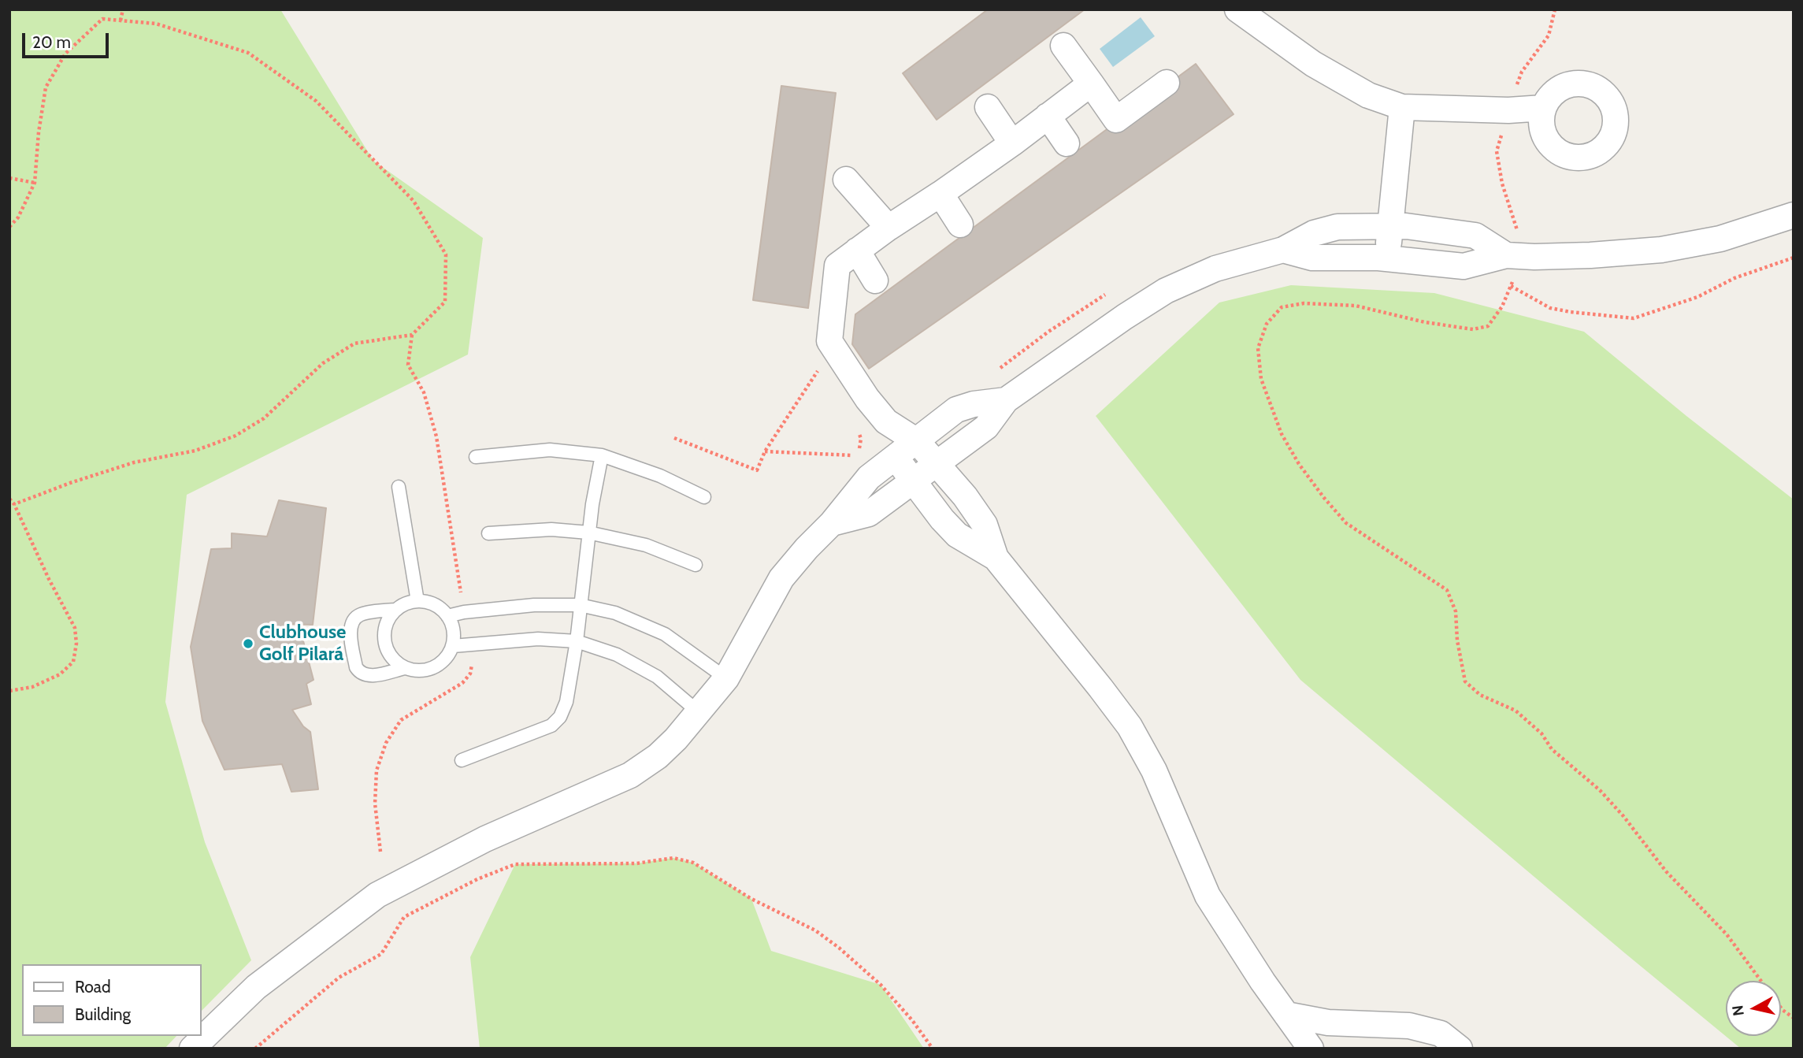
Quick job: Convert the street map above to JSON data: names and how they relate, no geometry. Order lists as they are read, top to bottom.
{
  "places": ["Clubhouse Golf Pilará"],
  "legend": ["Road", "Building"],
  "scale_bar": "20 m",
  "north": "left"
}
